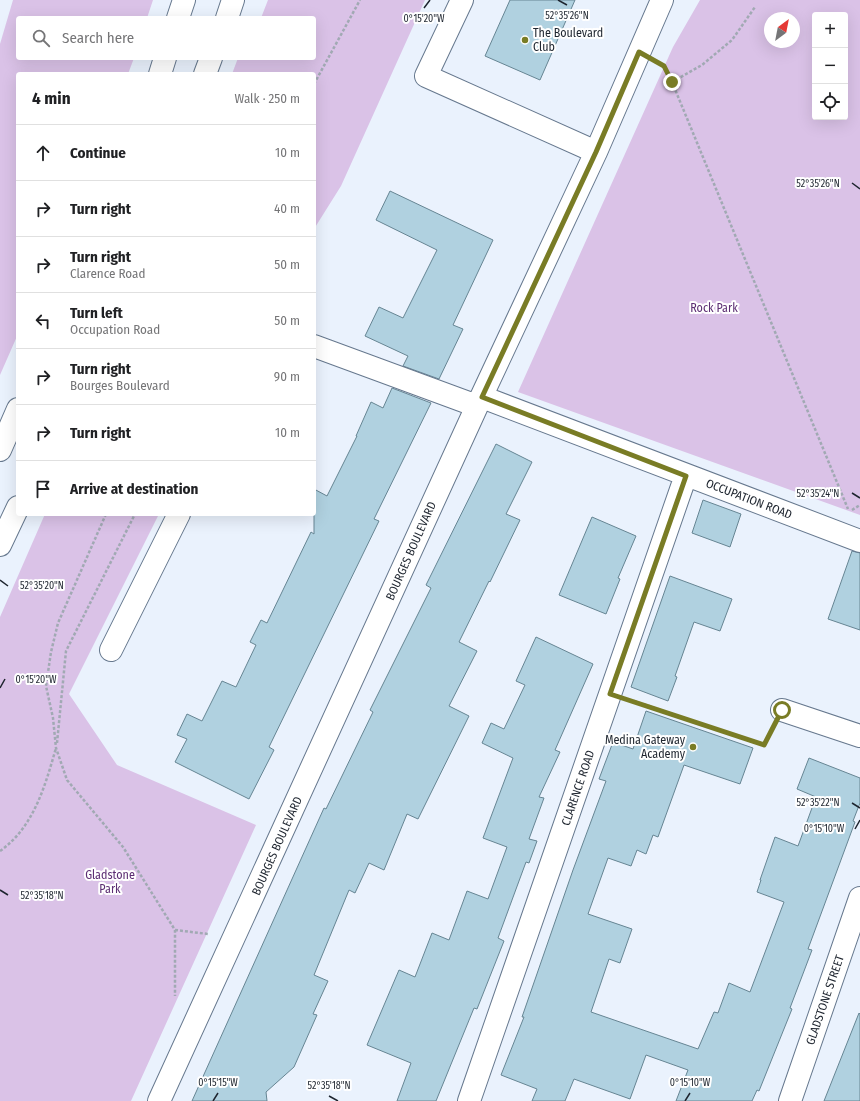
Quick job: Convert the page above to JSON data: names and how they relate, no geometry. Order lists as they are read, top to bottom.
{
  "streets": {
    "street": [
      "OCCUPATION ROAD",
      "BOURGES BOULEVARD",
      "CLARENCE ROAD",
      "GLADSTONE STREET"
    ]
  },
  "crossings": [
    ["OCCUPATION ROAD", "BOURGES BOULEVARD"],
    ["OCCUPATION ROAD", "CLARENCE ROAD"]
  ],
  "parks": ["Rock Park", "Gladstone Park"],
  "places": ["The Boulevard Club", "Medina Gateway Academy"],
  "north": "top right",
  "page": {
    "map_buttons": ["+", "−"],
    "search": "Search here",
    "heading": ["4 min", "Walk · 250 m"],
    "list": [
      ["Continue", "10 m"],
      ["Turn right", "40 m"],
      ["Turn right", "Clarence Road", "50 m"],
      ["Turn left", "Occupation Road", "50 m"],
      ["Turn right", "Bourges Boulevard", "90 m"],
      ["Turn right", "10 m"],
      "Arrive at destination"
    ]
  },
  "coordinates": [
    "52°35'26\"N",
    "0°15'20\"W",
    "52°35'24\"N",
    "52°35'20\"N",
    "52°35'22\"N",
    "0°15'10\"W",
    "52°35'18\"N",
    "0°15'15\"W"
  ]
}
